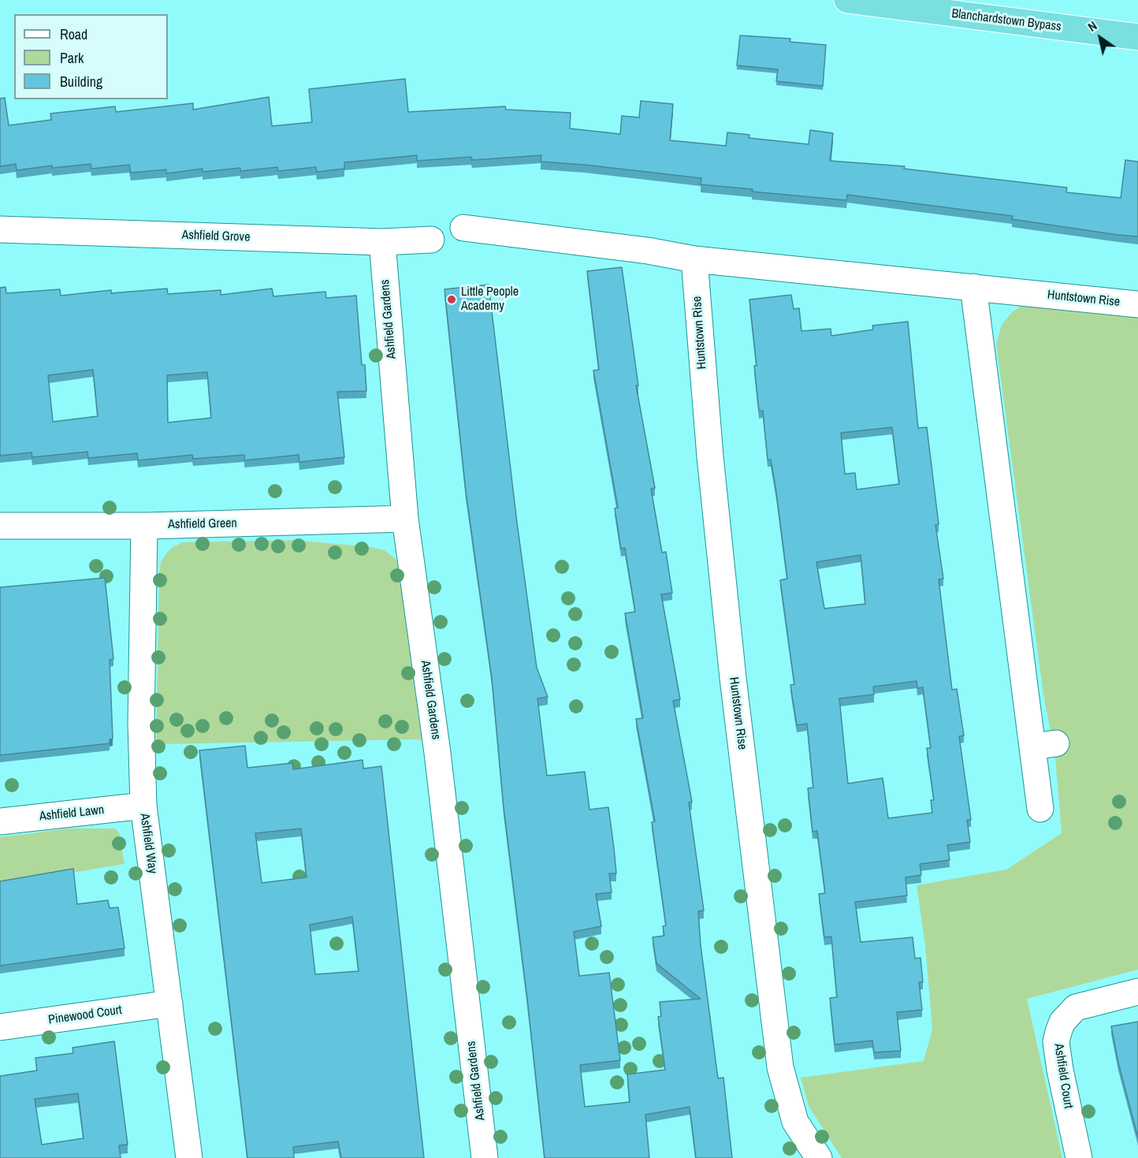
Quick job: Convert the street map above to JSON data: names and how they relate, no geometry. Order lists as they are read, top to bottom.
{
  "streets": {
    "highway": ["Blanchardstown Bypass"],
    "street": [
      "Ashfield Grove",
      "Huntstown Rise",
      "Ashfield Gardens",
      "Ashfield Green",
      "Ashfield Lawn",
      "Ashfield Way",
      "Pinewood Court",
      "Ashfield Court"
    ]
  },
  "crossings": [
    ["Ashfield Grove", "Ashfield Gardens"],
    ["Ashfield Gardens", "Ashfield Green"],
    ["Ashfield Green", "Ashfield Way"],
    ["Ashfield Lawn", "Ashfield Way"],
    ["Ashfield Way", "Pinewood Court"]
  ],
  "places": ["Little People Academy"],
  "legend": ["Road", "Park", "Building"],
  "north": "top left"
}
